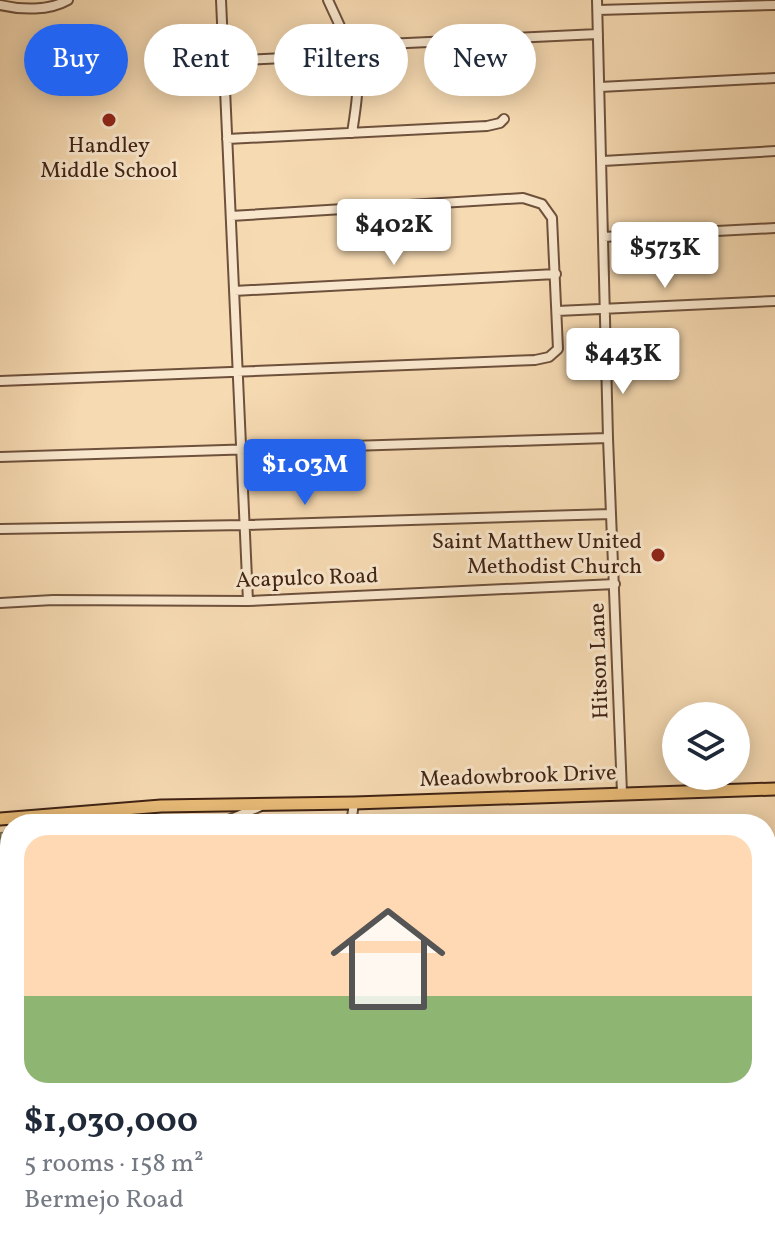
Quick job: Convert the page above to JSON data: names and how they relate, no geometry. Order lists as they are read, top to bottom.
{
  "streets": {
    "main road": ["Meadowbrook Drive"],
    "street": ["Acapulco Road", "Hitson Lane"]
  },
  "crossings": [
    ["Acapulco Road", "Hitson Lane"],
    ["Hitson Lane", "Meadowbrook Drive"]
  ],
  "places": ["Handley Middle School", "Saint Matthew United Methodist Church"],
  "page": {
    "chip": [
      "Buy",
      "Rent",
      "Filters",
      "New"
    ],
    "price": [
      "$402K",
      "$573K",
      "$443K",
      "$1.03M"
    ],
    "list": [
      {
        "name": "$1,030,000",
        "note": "5 rooms · 158 m² · Bermejo Road"
      }
    ]
  }
}
